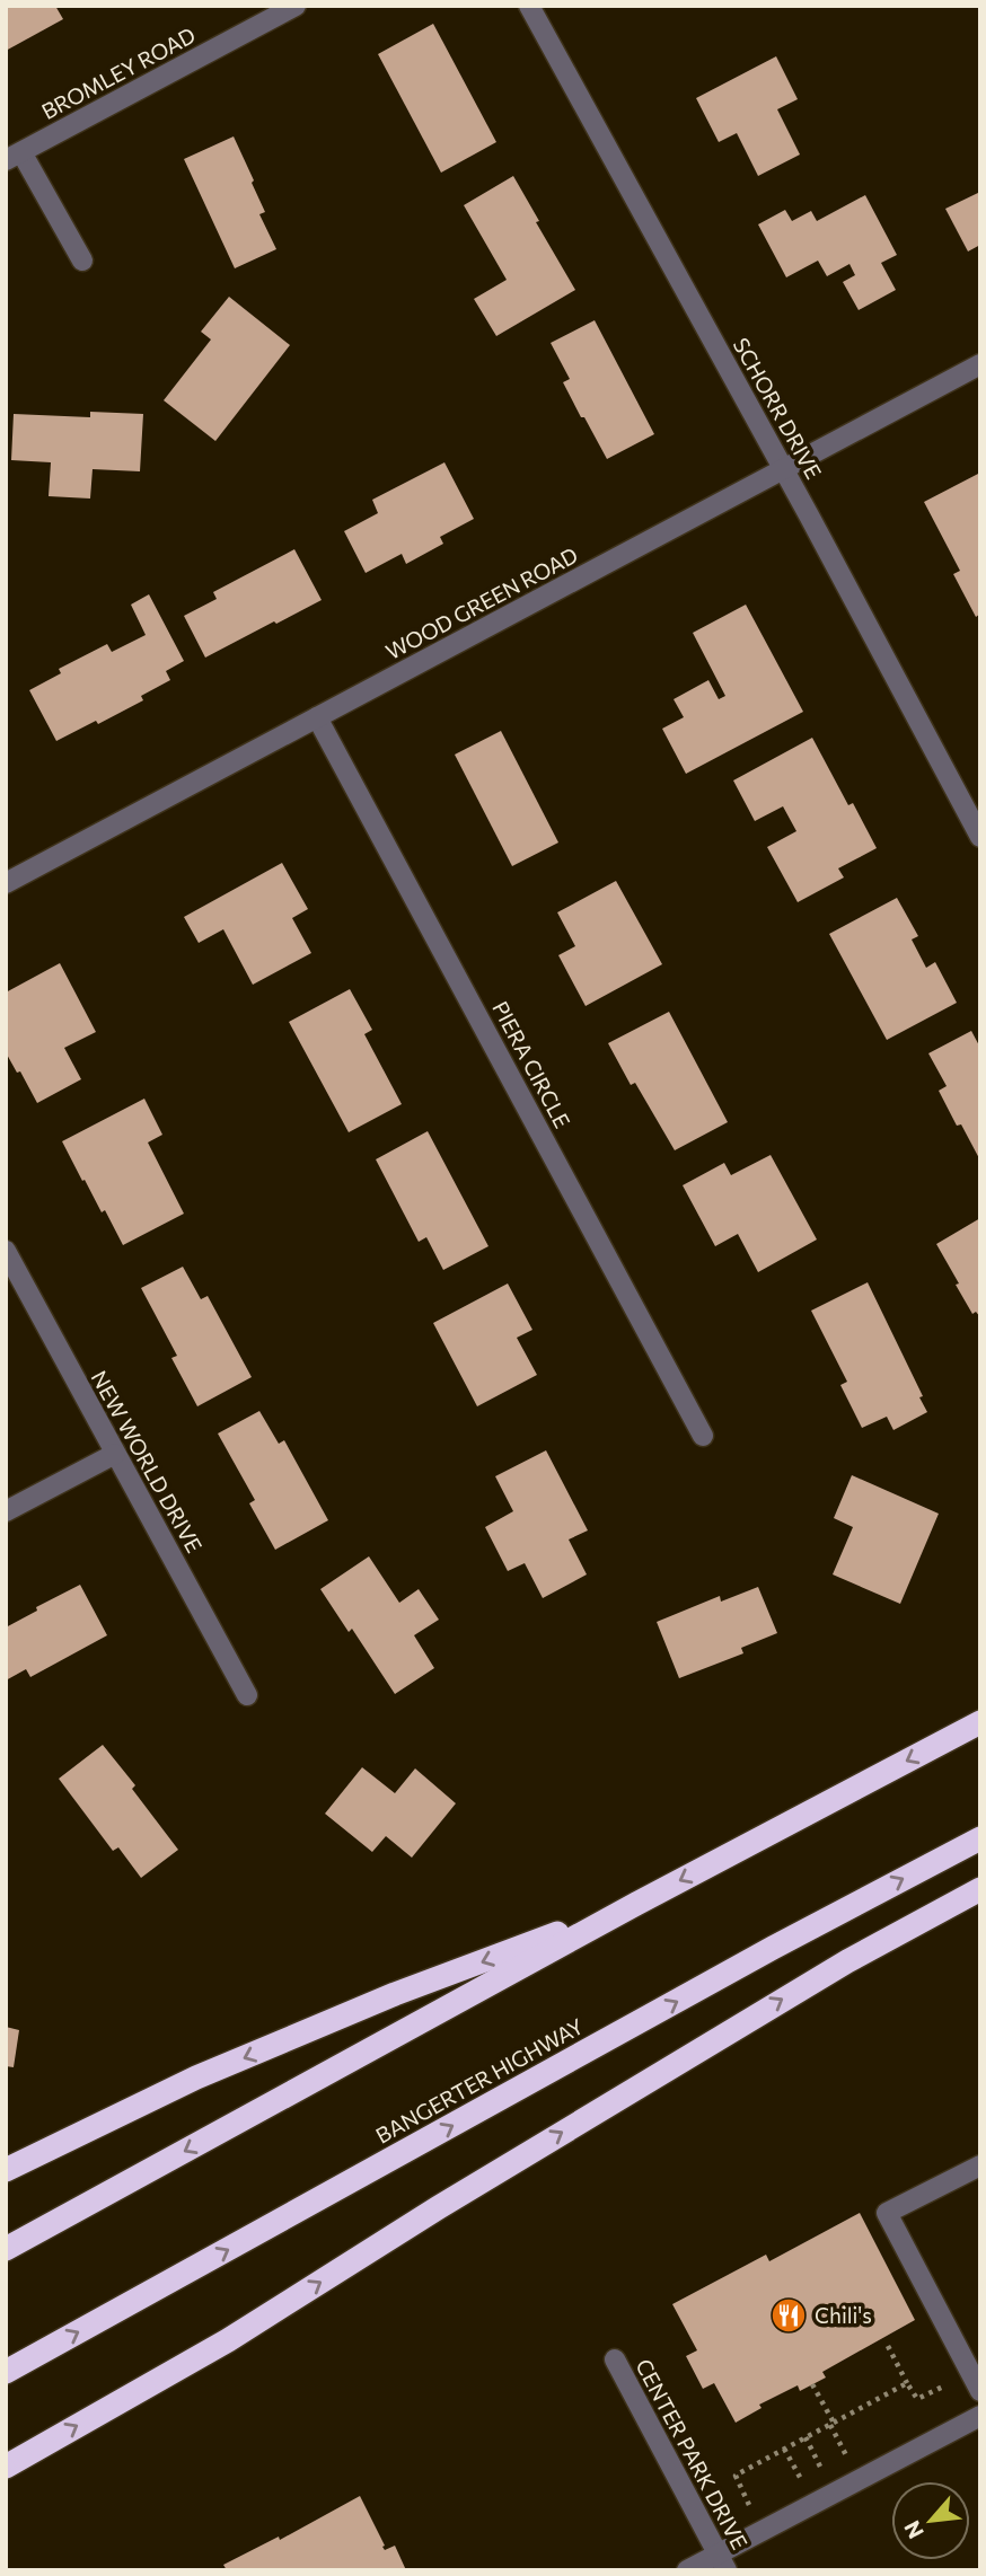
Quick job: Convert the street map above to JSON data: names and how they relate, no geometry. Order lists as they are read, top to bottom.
{
  "streets": {
    "highway": ["BANGERTER HIGHWAY"],
    "street": [
      "BROMLEY ROAD",
      "SCHORR DRIVE",
      "WOOD GREEN ROAD",
      "PIERA CIRCLE",
      "NEW WORLD DRIVE",
      "CENTER PARK DRIVE"
    ]
  },
  "crossings": [
    ["SCHORR DRIVE", "WOOD GREEN ROAD"],
    ["WOOD GREEN ROAD", "PIERA CIRCLE"]
  ],
  "places": {
    "restaurant": ["Chili's"]
  },
  "north": "bottom left"
}
